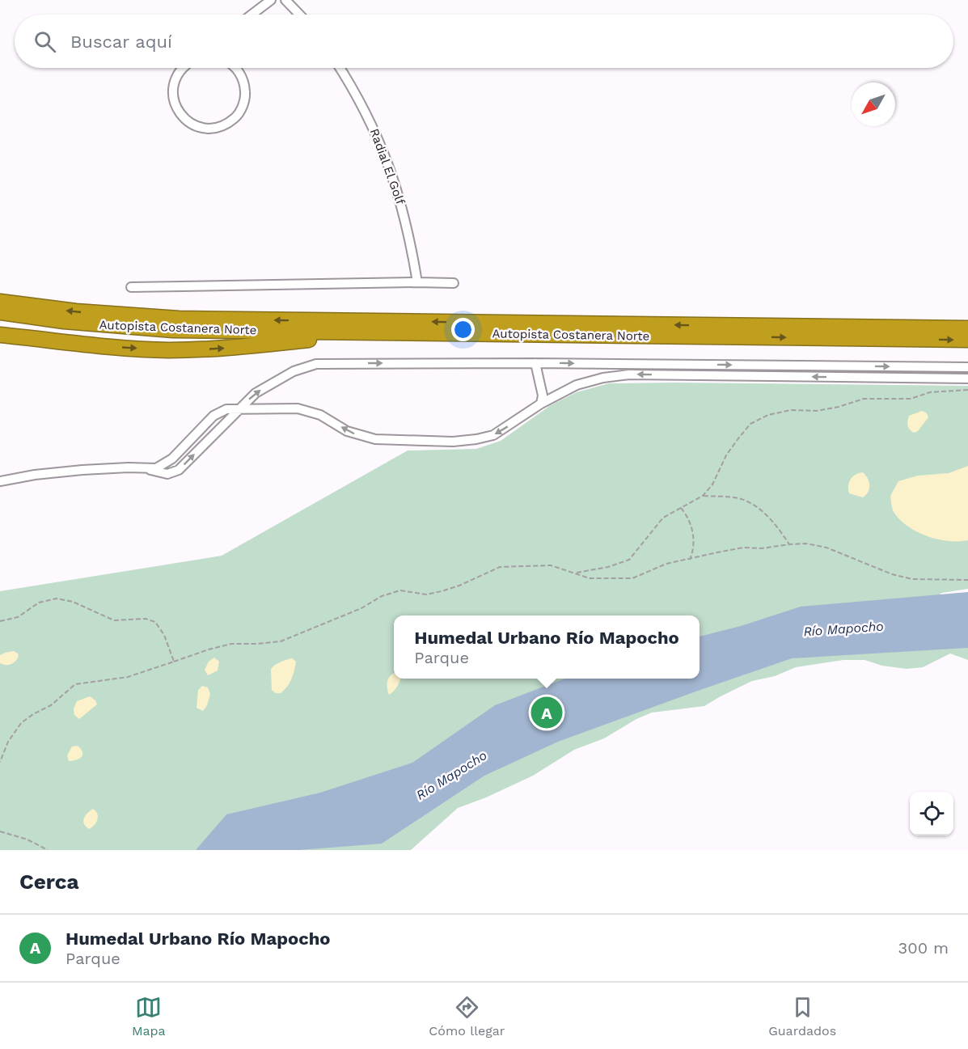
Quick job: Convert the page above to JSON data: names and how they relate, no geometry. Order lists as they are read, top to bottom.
{
  "streets": {
    "highway": ["Autopista Costanera Norte"],
    "street": ["Radial El Golf"]
  },
  "water": ["Río Mapocho"],
  "north": "bottom left",
  "page": {
    "search": "Buscar aquí",
    "popup": ["Humedal Urbano Río Mapocho", "Parque"],
    "pins": "A",
    "heading": "Cerca",
    "list": [
      {
        "mark": "A",
        "name": "Humedal Urbano Río Mapocho",
        "note": "Parque",
        "value": "300 m"
      }
    ],
    "nav": ["Mapa", "Cómo llegar", "Guardados"]
  }
}
